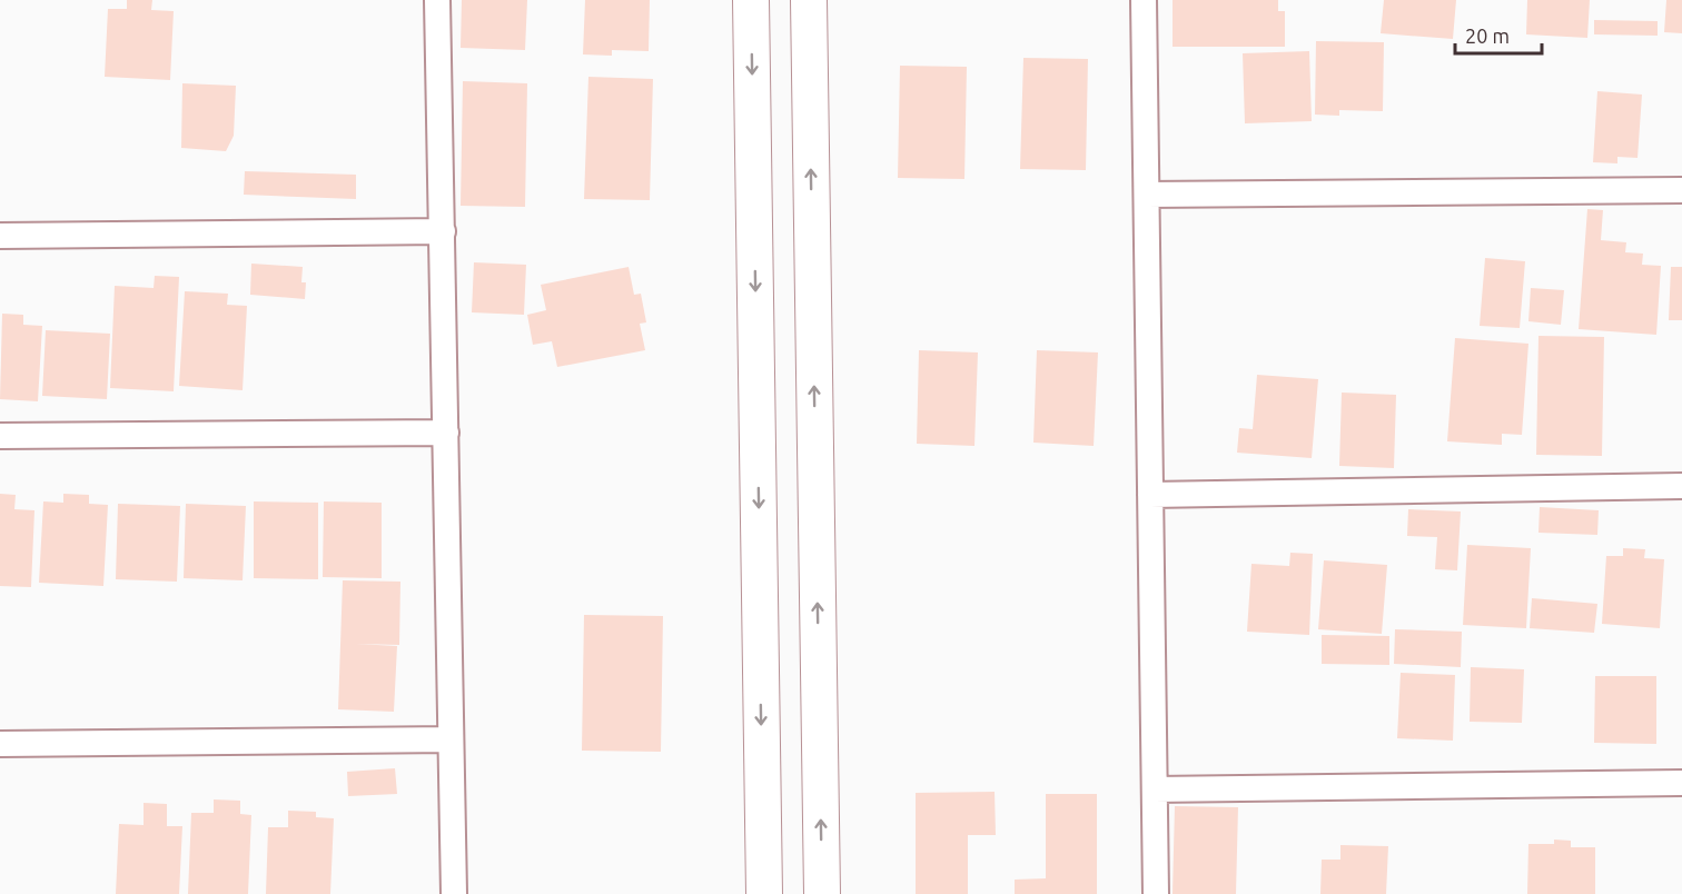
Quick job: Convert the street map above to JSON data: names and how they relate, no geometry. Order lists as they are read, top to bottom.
{
  "scale_bar": "20 m"
}
